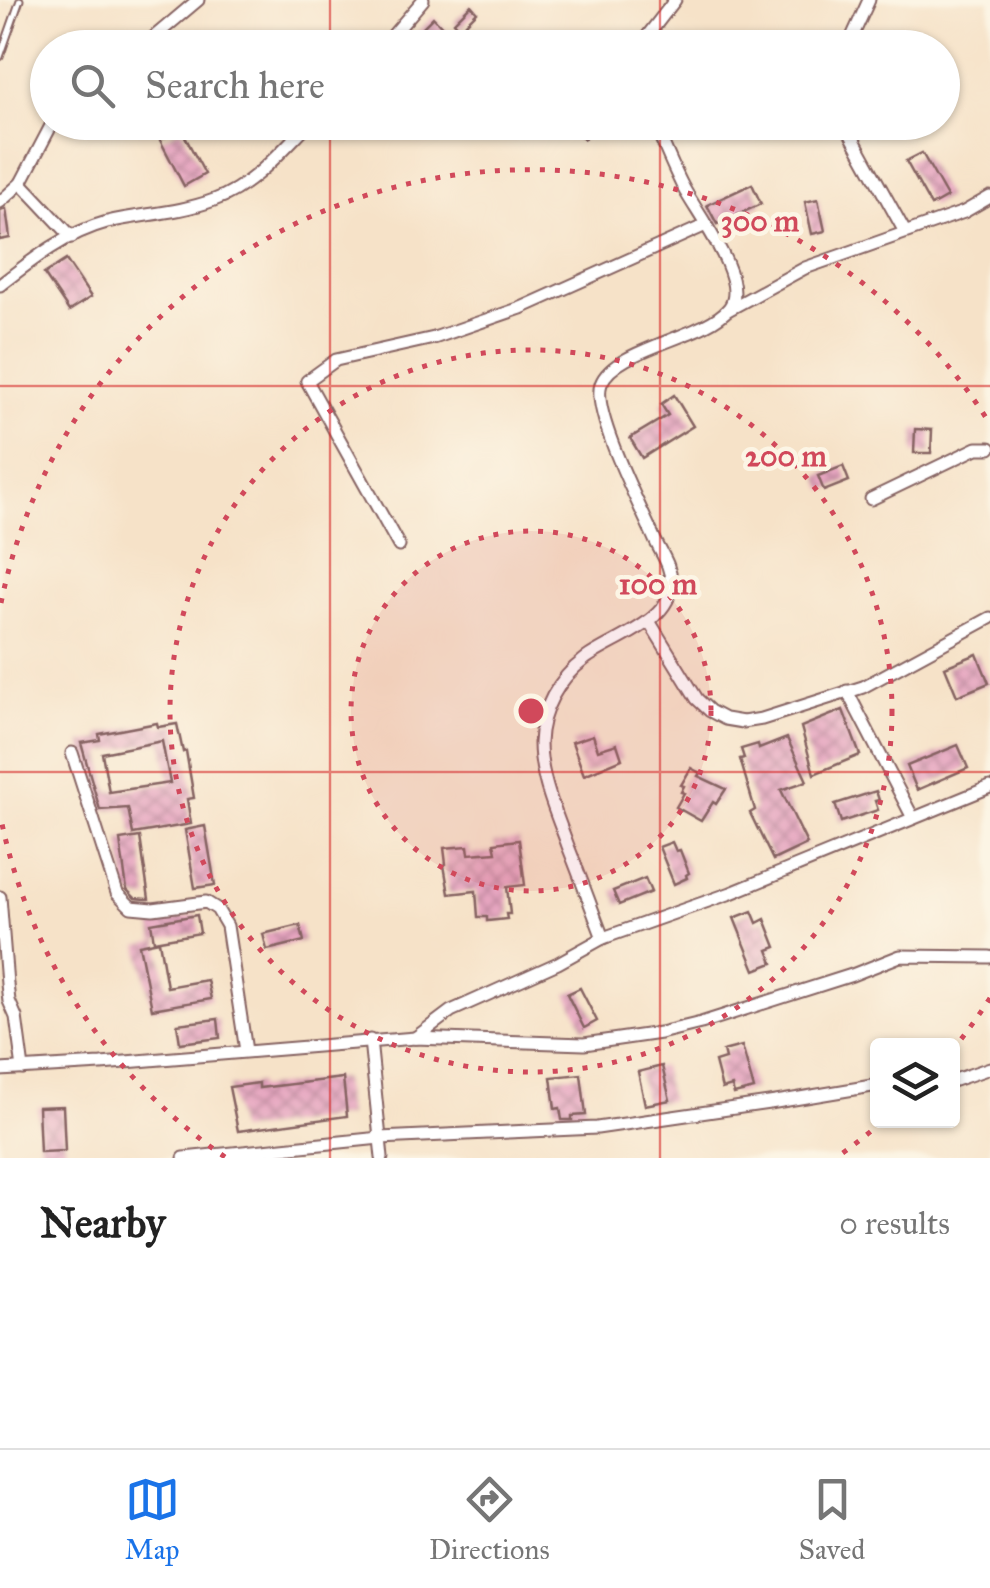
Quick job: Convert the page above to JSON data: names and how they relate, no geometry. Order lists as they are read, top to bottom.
{
  "page": {
    "search": "Search here",
    "heading": ["Nearby", "0 results"],
    "nav": ["Map", "Directions", "Saved"]
  },
  "rings": ["300 m", "200 m", "100 m"]
}
